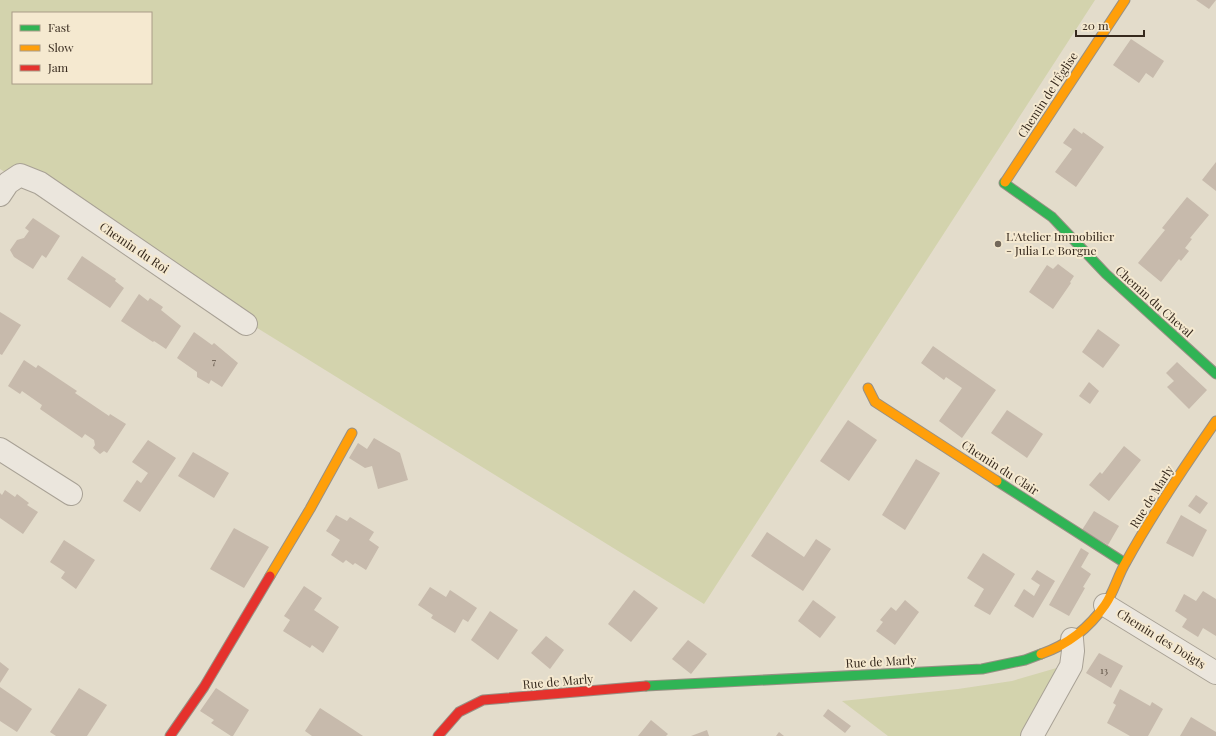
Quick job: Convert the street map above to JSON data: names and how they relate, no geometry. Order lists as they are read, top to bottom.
{
  "streets": {
    "street": [
      "Chemin de l'Église",
      "Chemin du Roi",
      "Chemin du Cheval",
      "Chemin du Clair",
      "Rue de Marly",
      "Chemin des Doigts"
    ]
  },
  "crossings": [
    ["Chemin de l'Église", "Chemin du Cheval"],
    ["Chemin du Clair", "Rue de Marly"],
    ["Rue de Marly", "Chemin des Doigts"]
  ],
  "places": ["L'Atelier Immobilier - Julia Le Borgne"],
  "house_numbers": ["7", "13"],
  "legend": ["Fast", "Slow", "Jam"],
  "scale_bar": "20 m"
}
